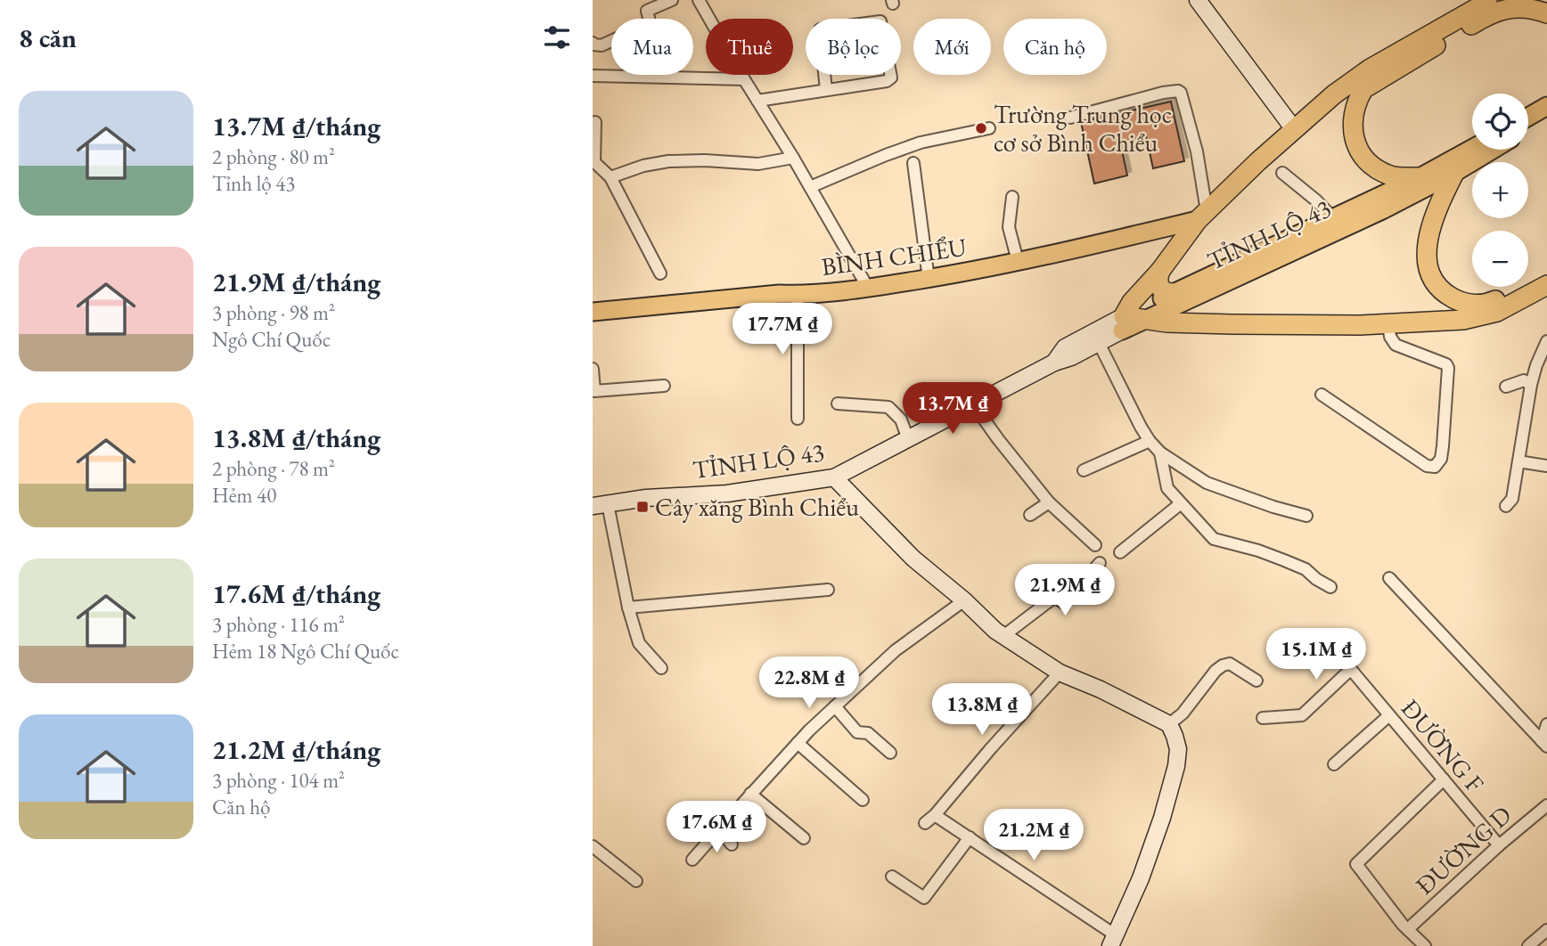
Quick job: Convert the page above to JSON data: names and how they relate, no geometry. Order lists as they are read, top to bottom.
{
  "streets": {
    "main road": ["TỈNH LỘ 43", "BÌNH CHIỂU"],
    "street": ["ĐƯỜNG F", "ĐƯỜNG D"]
  },
  "crossings": [
    ["ĐƯỜNG F", "ĐƯỜNG D"]
  ],
  "places": {
    "other": ["Trường Trung học cơ sở Bình Chiểu"],
    "transit": ["Cây xăng Bình Chiểu"]
  },
  "page": {
    "heading": "8 căn",
    "chip": [
      "Mua",
      "Thuê",
      "Bộ lọc",
      "Mới",
      "Căn hộ"
    ],
    "list": [
      {
        "name": "13.7M ₫/tháng",
        "note": "2 phòng · 80 m² · Tỉnh lộ 43"
      },
      {
        "name": "21.9M ₫/tháng",
        "note": "3 phòng · 98 m² · Ngô Chí Quốc"
      },
      {
        "name": "13.8M ₫/tháng",
        "note": "2 phòng · 78 m² · Hẻm 40"
      },
      {
        "name": "17.6M ₫/tháng",
        "note": "3 phòng · 116 m² · Hẻm 18 Ngô Chí Quốc"
      },
      {
        "name": "21.2M ₫/tháng",
        "note": "3 phòng · 104 m² · Căn hộ"
      }
    ],
    "map_buttons": ["+", "−"],
    "price": [
      "17.7M ₫",
      "13.7M ₫",
      "21.9M ₫",
      "15.1M ₫",
      "22.8M ₫",
      "13.8M ₫",
      "17.6M ₫",
      "21.2M ₫"
    ]
  }
}
